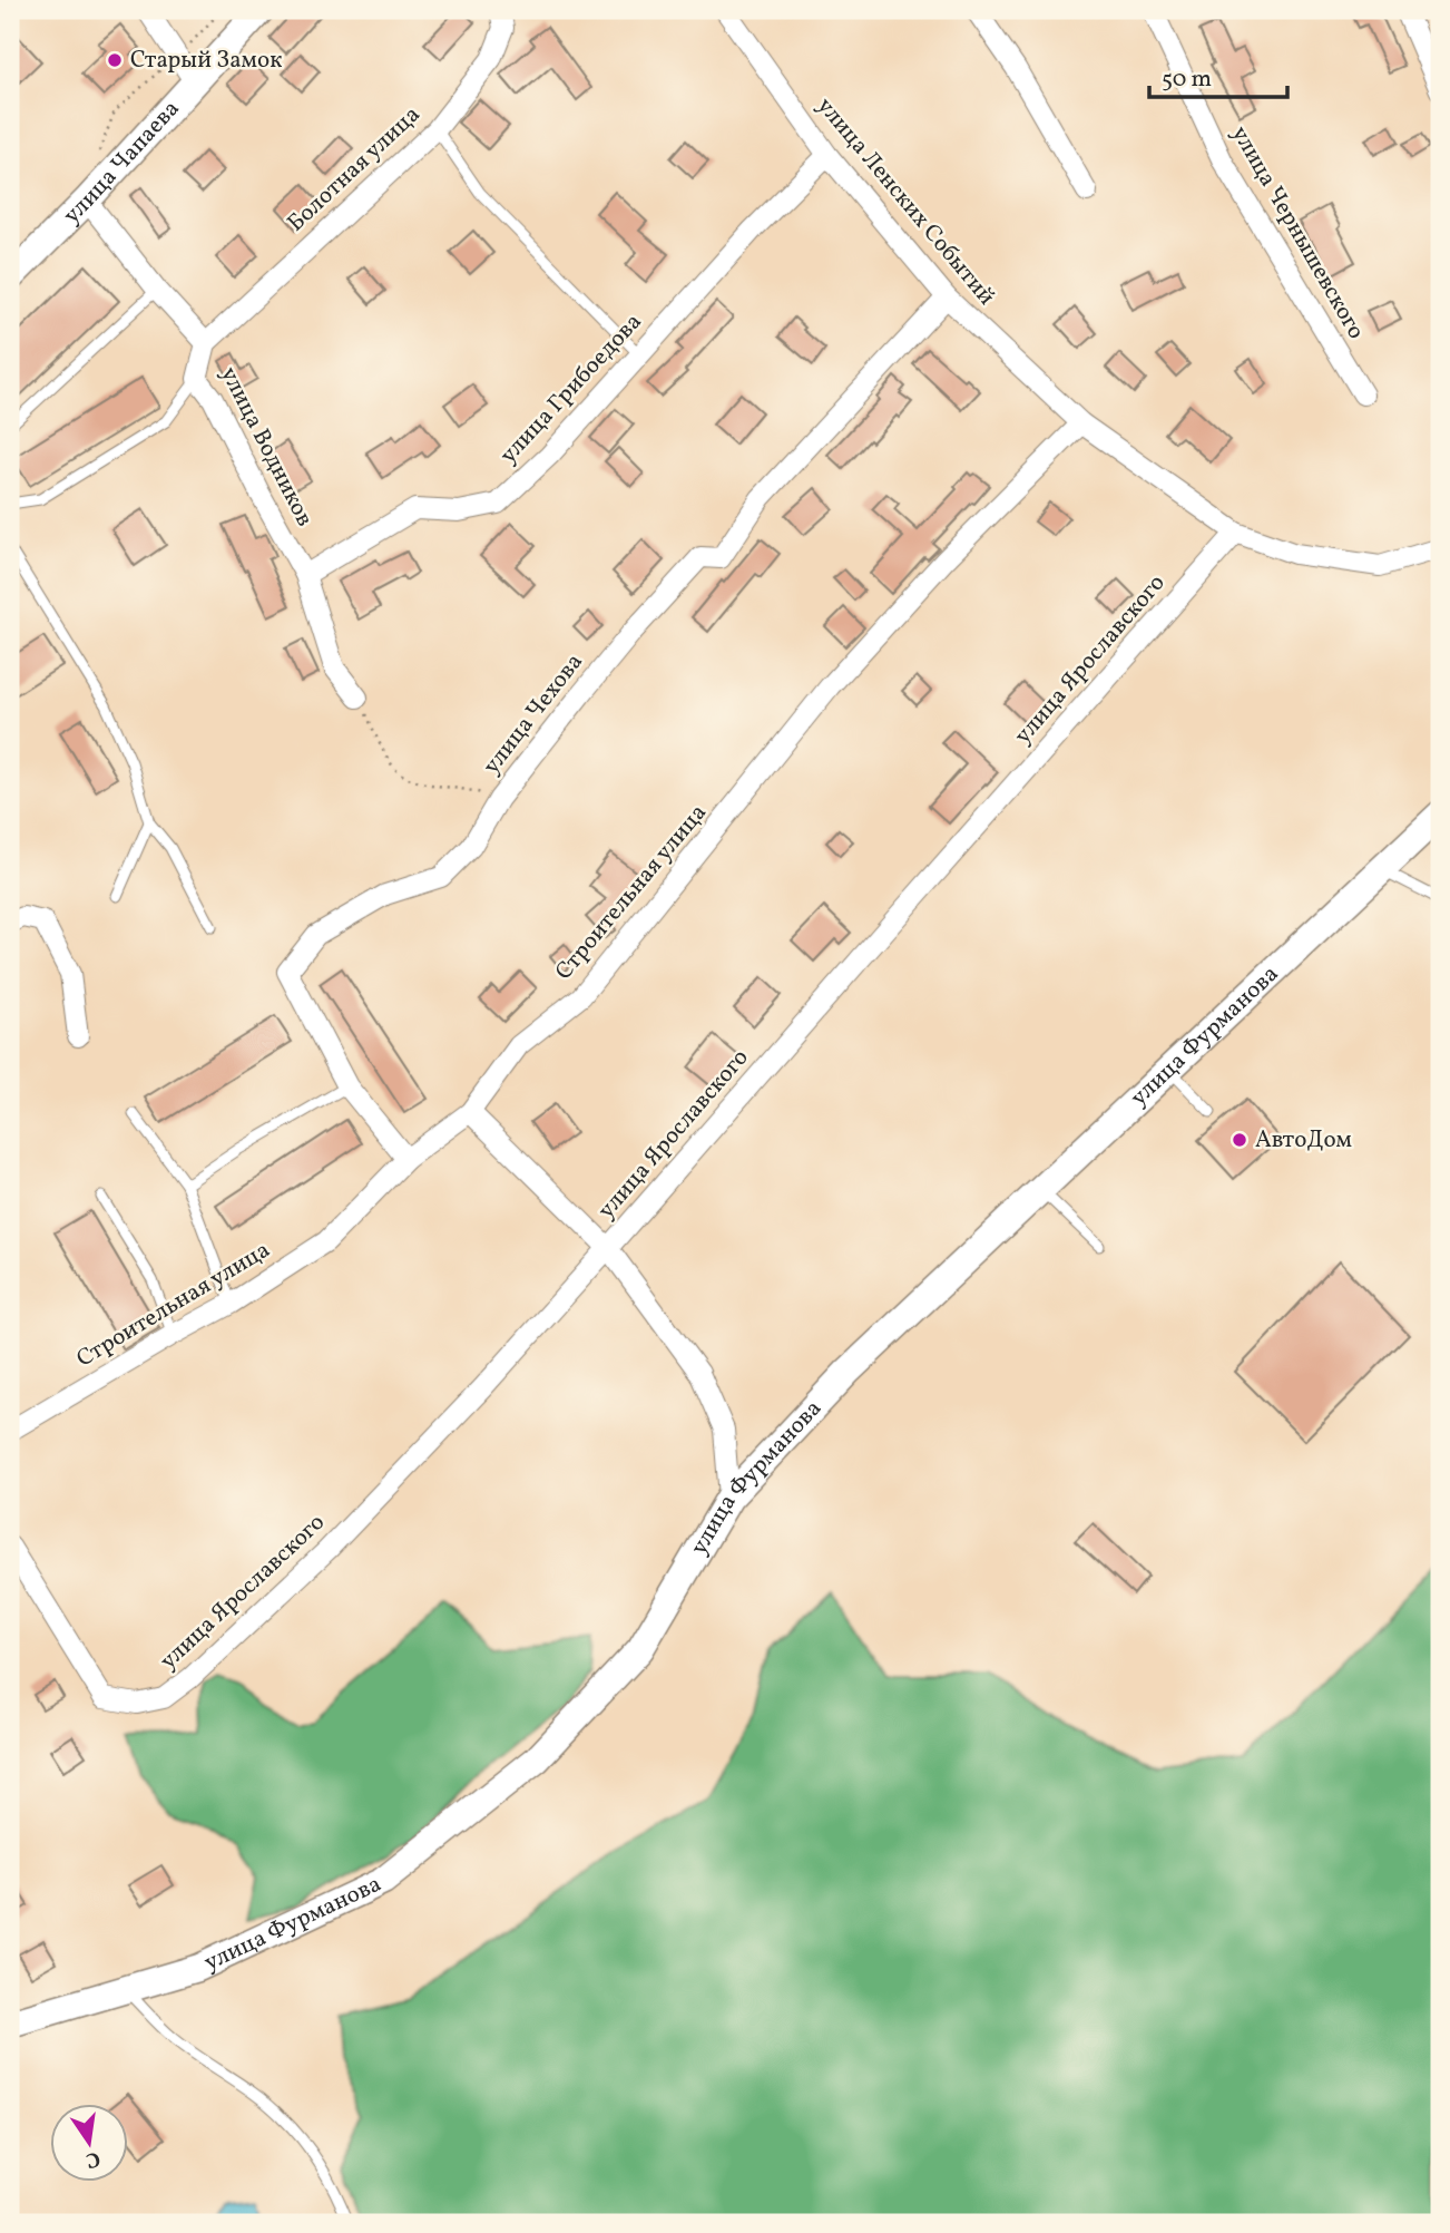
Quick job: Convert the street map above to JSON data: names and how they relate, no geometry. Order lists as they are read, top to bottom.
{
  "streets": {
    "main road": ["улица Чапаева", "улица Фурманова"],
    "street": [
      "Болотная улица",
      "улица Ленских Событий",
      "улица Чернышевского",
      "улица Грибоедова",
      "улица Водников",
      "улица Ярославского",
      "улица Чехова",
      "Строительная улица"
    ]
  },
  "crossings": [
    ["улица Чапаева", "улица Водников"],
    ["Болотная улица", "улица Водников"],
    ["улица Ленских Событий", "улица Грибоедова"],
    ["улица Ленских Событий", "улица Ярославского"],
    ["улица Ленских Событий", "улица Чехова"],
    ["улица Ленских Событий", "Строительная улица"],
    ["улица Грибоедова", "улица Водников"],
    ["улица Чехова", "Строительная улица"]
  ],
  "places": ["Старый Замок", "АвтоДом"],
  "scale_bar": "50 m",
  "north": "bottom"
}
